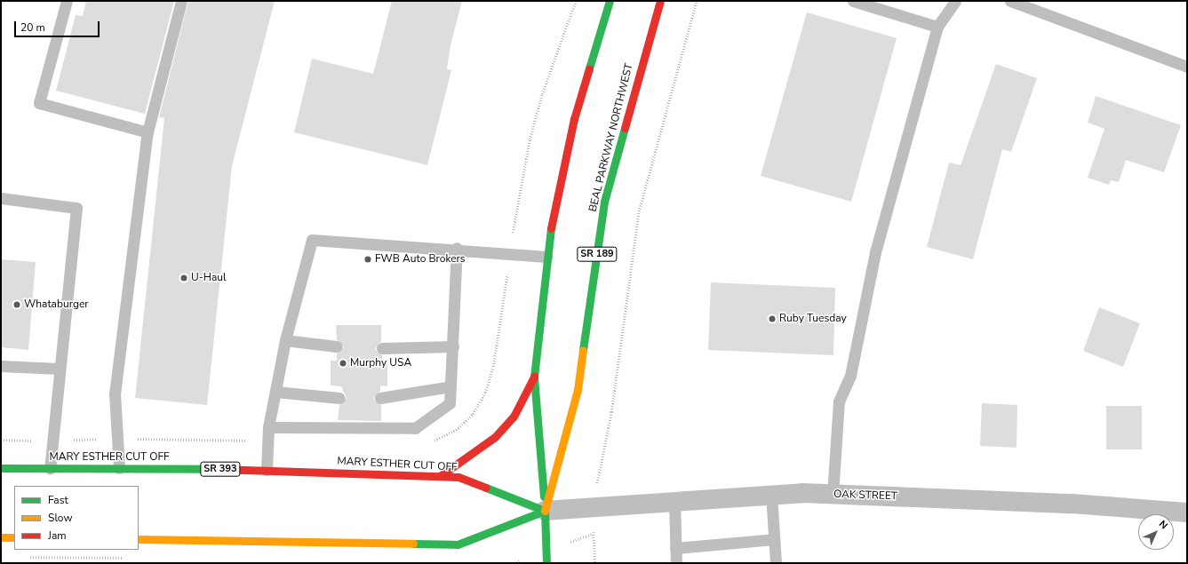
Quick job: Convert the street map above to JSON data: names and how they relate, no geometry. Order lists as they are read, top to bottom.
{
  "streets": {
    "main road": [
      "BEAL PARKWAY NORTHWEST",
      "SR 189",
      "MARY ESTHER CUT OFF",
      "SR 393"
    ],
    "street": ["OAK STREET"]
  },
  "crossings": [
    ["BEAL PARKWAY NORTHWEST", "MARY ESTHER CUT OFF"],
    ["BEAL PARKWAY NORTHWEST", "OAK STREET"],
    ["MARY ESTHER CUT OFF", "OAK STREET"]
  ],
  "places": [
    "FWB Auto Brokers",
    "U-Haul",
    "Whataburger",
    "Ruby Tuesday",
    "Murphy USA"
  ],
  "legend": ["Fast", "Slow", "Jam"],
  "scale_bar": "20 m",
  "north": "top right"
}
